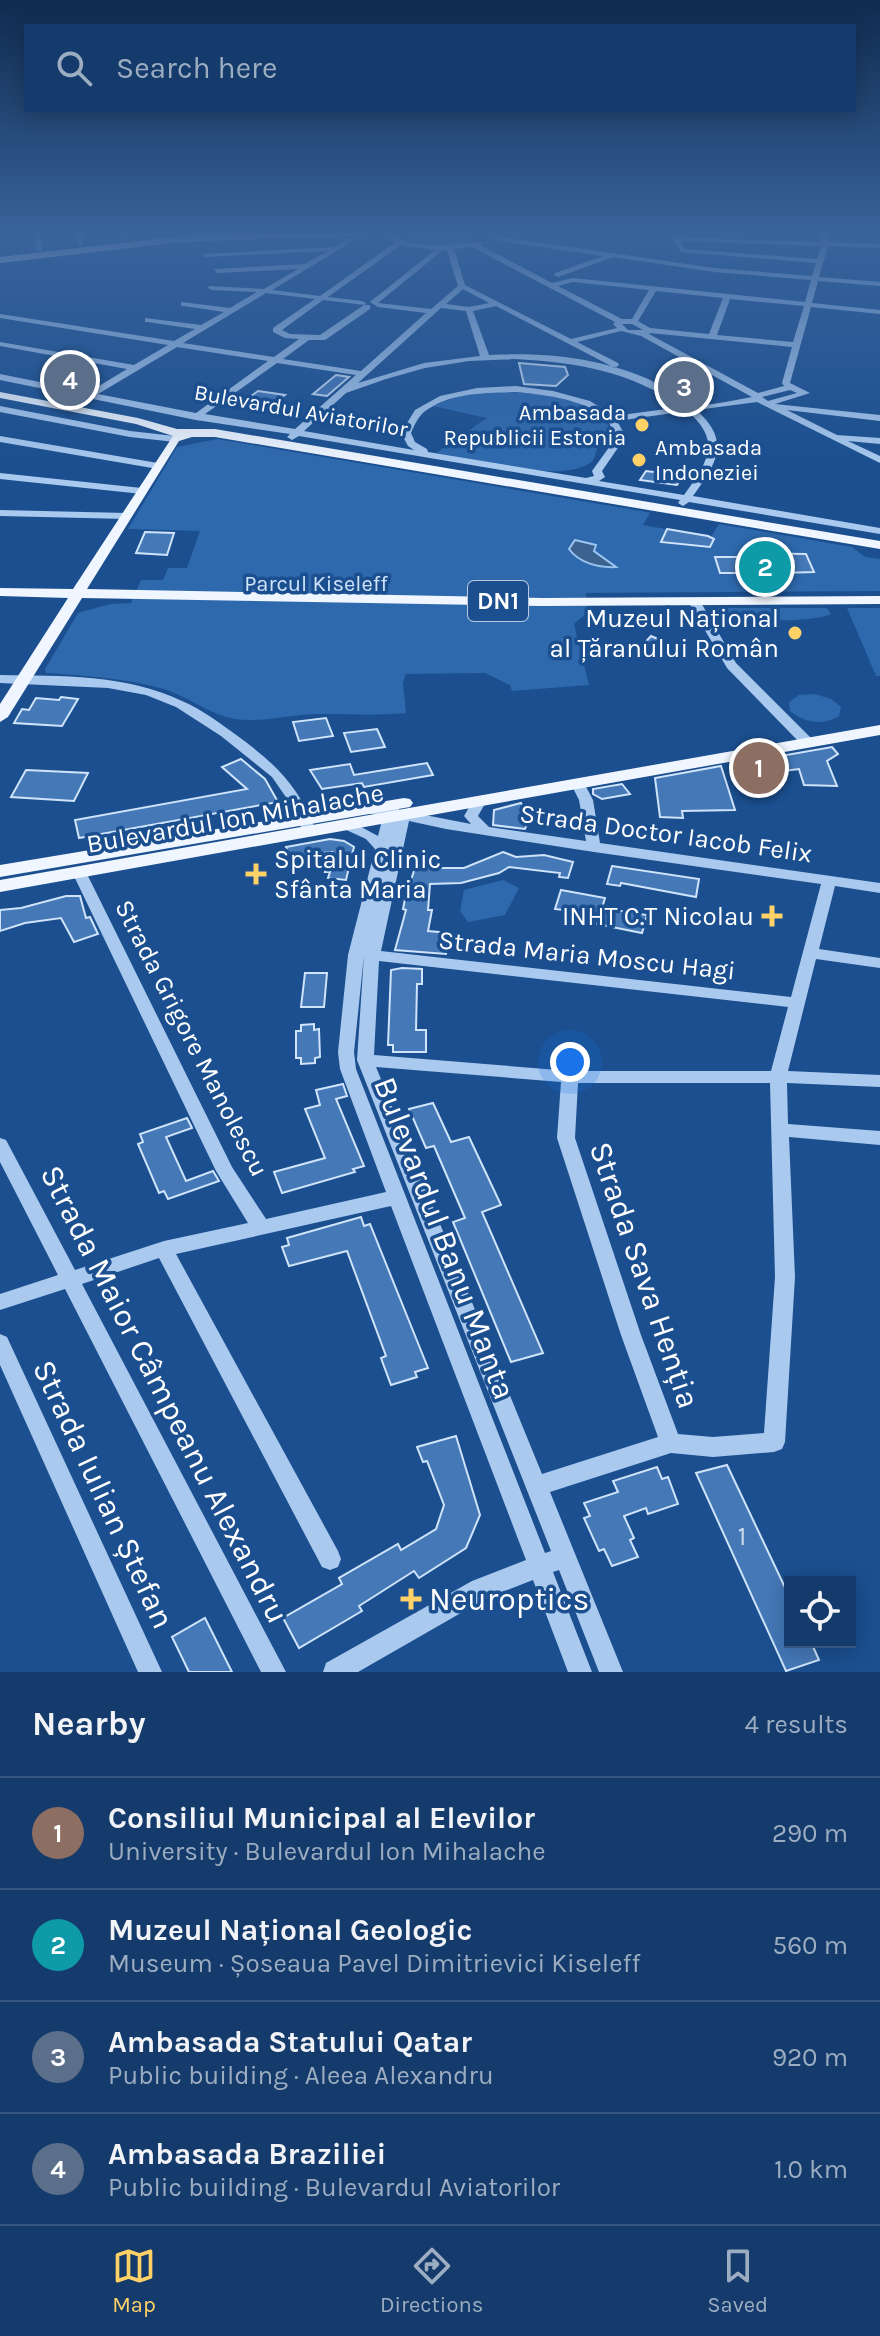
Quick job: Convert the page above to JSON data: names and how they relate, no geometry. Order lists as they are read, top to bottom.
{
  "streets": {
    "main road": ["Bulevardul Aviatorilor", "DN1", "Bulevardul Ion Mihalache"],
    "street": [
      "Strada Doctor Iacob Felix",
      "Strada Maria Moscu Hagi",
      "Strada Grigore Manolescu",
      "Bulevardul Banu Manta",
      "Strada Sava Henția",
      "Strada Maior Câmpeanu Alexandru",
      "Strada Iulian Ștefan"
    ]
  },
  "crossings": [
    ["Bulevardul Ion Mihalache", "Strada Doctor Iacob Felix"],
    ["Bulevardul Ion Mihalache", "Strada Grigore Manolescu"],
    ["Bulevardul Ion Mihalache", "Bulevardul Banu Manta"],
    ["Strada Doctor Iacob Felix", "Bulevardul Banu Manta"],
    ["Strada Maria Moscu Hagi", "Bulevardul Banu Manta"]
  ],
  "parks": ["Parcul Kiseleff"],
  "places": {
    "other": ["Ambasada Republicii Estonia", "Ambasada Indoneziei", "Muzeul Național al Țăranului Român"],
    "health": ["Spitalul Clinic Sfânta Maria", "INHT C.T Nicolau", "Neuroptics"]
  },
  "house_numbers": ["1"],
  "page": {
    "search": "Search here",
    "pins": [
      "4",
      "3",
      "2",
      "1"
    ],
    "heading": ["Nearby", "4 results"],
    "list": [
      {
        "mark": "1",
        "name": "Consiliul Municipal al Elevilor",
        "note": "University · Bulevardul Ion Mihalache",
        "value": "290 m"
      },
      {
        "mark": "2",
        "name": "Muzeul Național Geologic",
        "note": "Museum · Șoseaua Pavel Dimitrievici Kiseleff",
        "value": "560 m"
      },
      {
        "mark": "3",
        "name": "Ambasada Statului Qatar",
        "note": "Public building · Aleea Alexandru",
        "value": "920 m"
      },
      {
        "mark": "4",
        "name": "Ambasada Braziliei",
        "note": "Public building · Bulevardul Aviatorilor",
        "value": "1.0 km"
      }
    ],
    "nav": ["Map", "Directions", "Saved"]
  }
}
